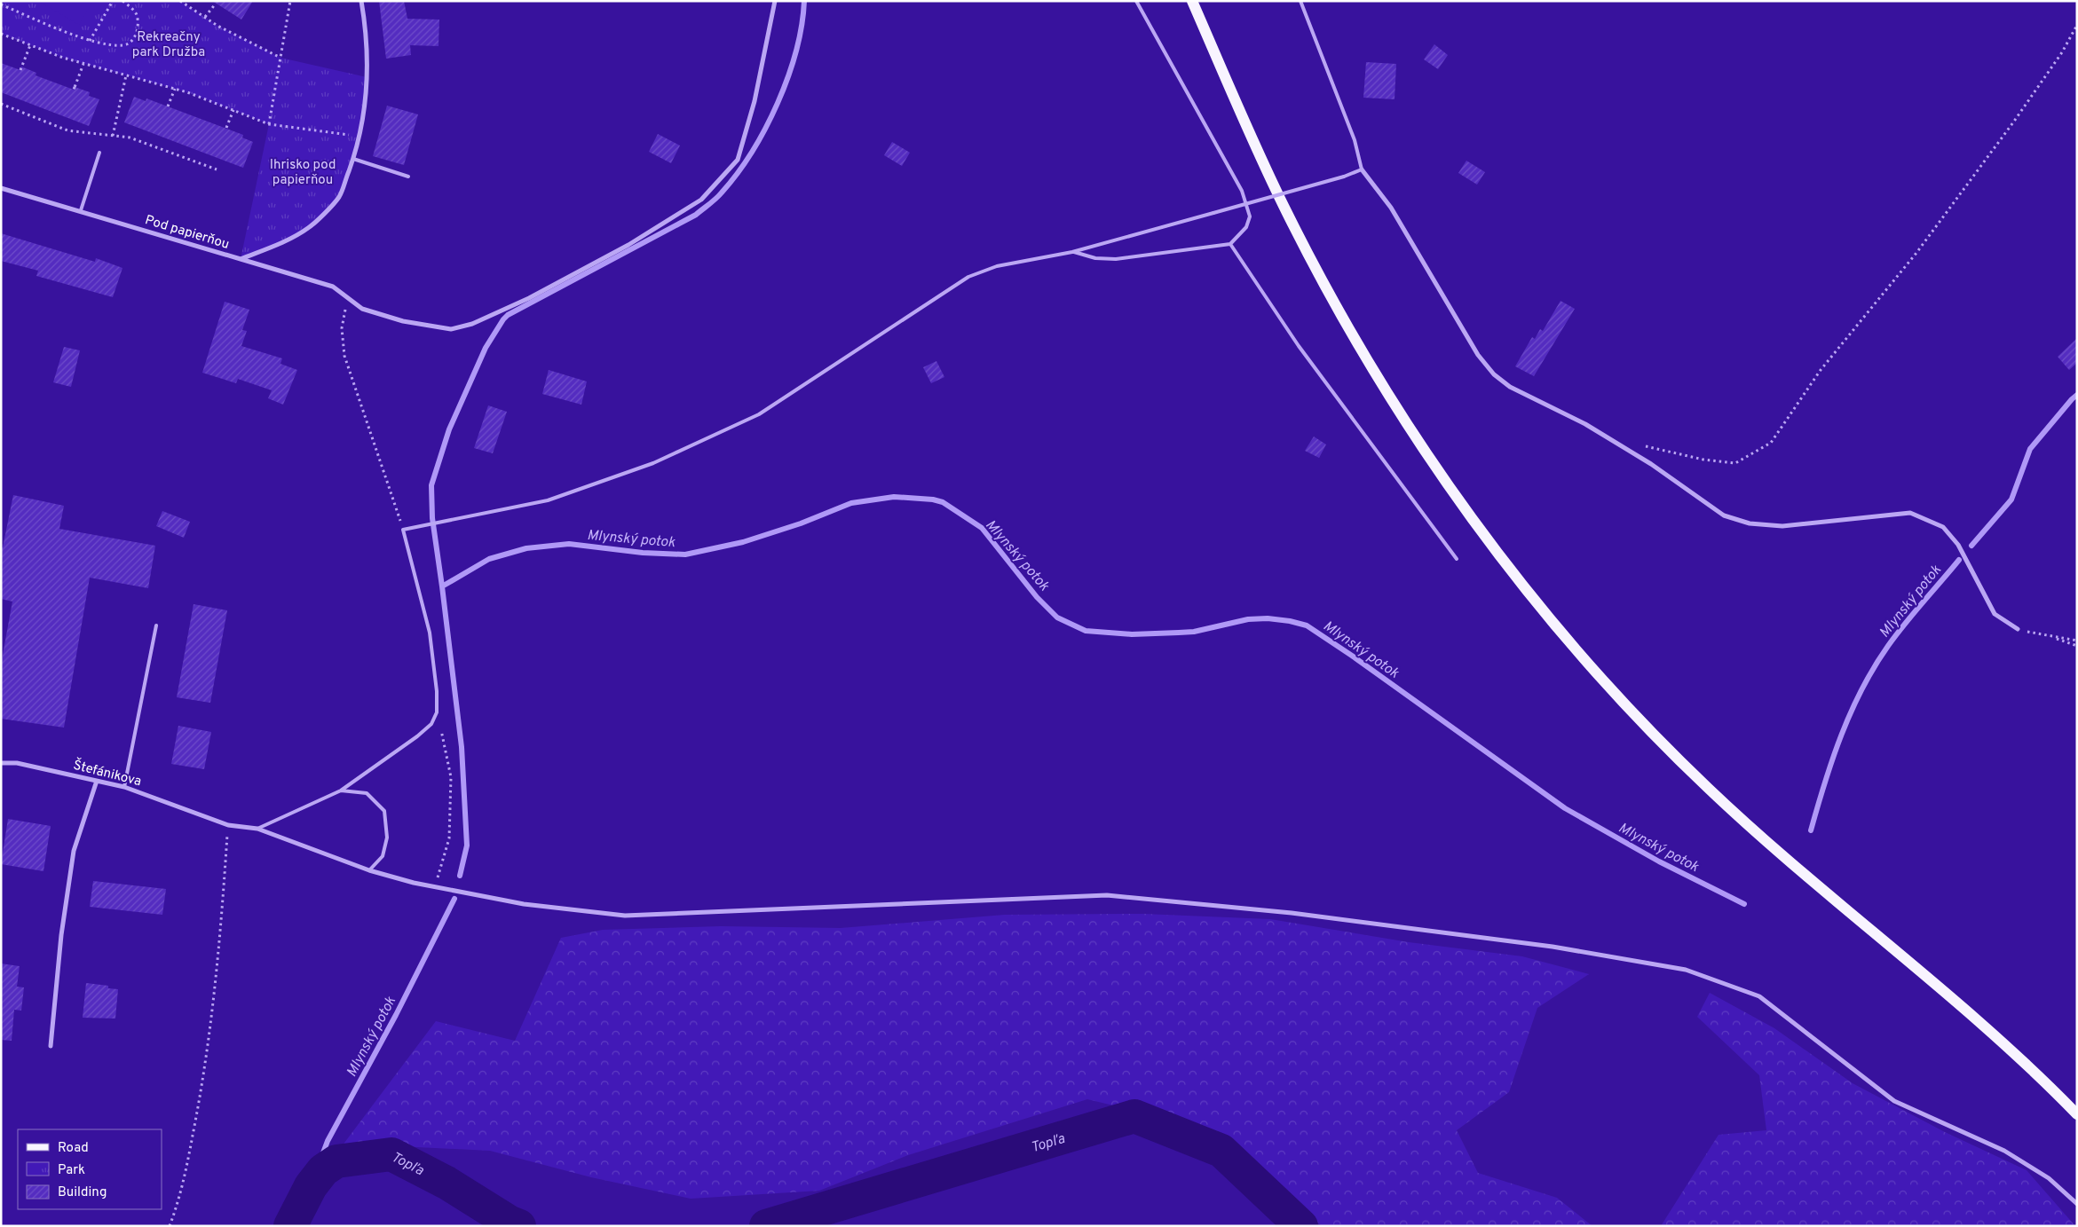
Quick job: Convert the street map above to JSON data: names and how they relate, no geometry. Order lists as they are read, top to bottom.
{
  "streets": {
    "street": ["Pod papierňou", "Štefánikova"]
  },
  "water": ["Mlynský potok", "Topľa"],
  "parks": ["Rekreačny park Družba", "Ihrisko pod papierňou"],
  "legend": ["Road", "Park", "Building"]
}
